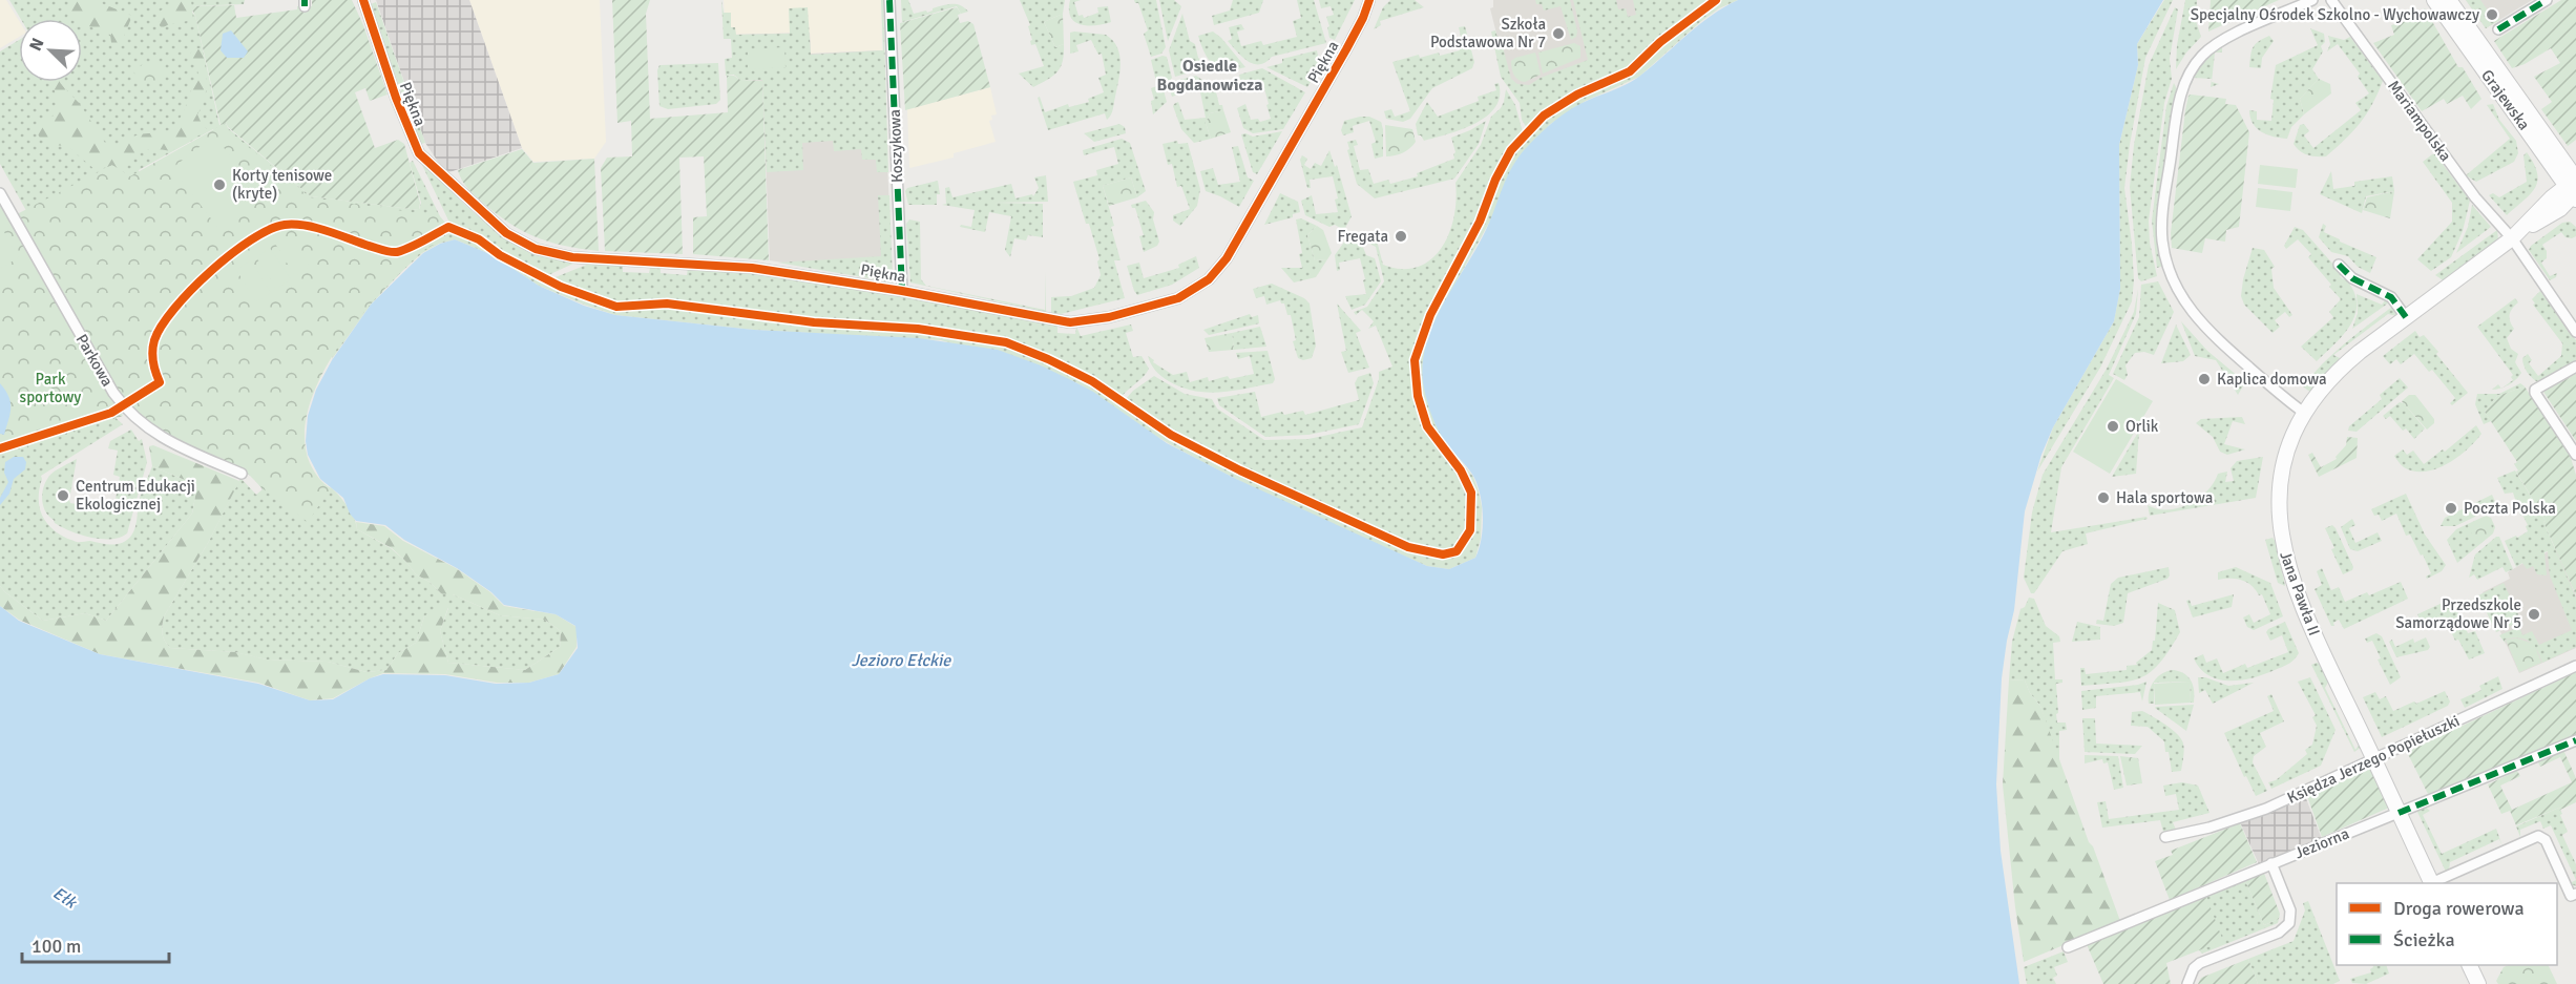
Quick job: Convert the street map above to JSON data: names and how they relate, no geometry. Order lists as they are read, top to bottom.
{
  "streets": {
    "street": [
      "Piękna",
      "Grajewska",
      "Mariampolska",
      "Koszykowa",
      "Parkowa",
      "Jana Pawła II",
      "Księdza Jerzego Popiełuszki",
      "Jeziorna"
    ]
  },
  "crossings": [
    ["Piękna", "Koszykowa"],
    ["Grajewska", "Jana Pawła II"],
    ["Mariampolska", "Jana Pawła II"],
    ["Jana Pawła II", "Księdza Jerzego Popiełuszki"],
    ["Jana Pawła II", "Jeziorna"]
  ],
  "districts": ["Osiedle Bogdanowicza"],
  "water": ["Jezioro Ełckie", "Ełk"],
  "parks": ["Park sportowy"],
  "places": [
    "Specjalny Ośrodek Szkolno - Wychowawczy",
    "Szkoła Podstawowa Nr 7",
    "Korty tenisowe (kryte)",
    "Fregata",
    "Kaplica domowa",
    "Orlik",
    "Centrum Edukacji Ekologicznej",
    "Hala sportowa",
    "Poczta Polska",
    "Przedszkole Samorządowe Nr 5"
  ],
  "legend": ["Droga rowerowa", "Ścieżka"],
  "scale_bar": "100 m",
  "north": "top left"
}
